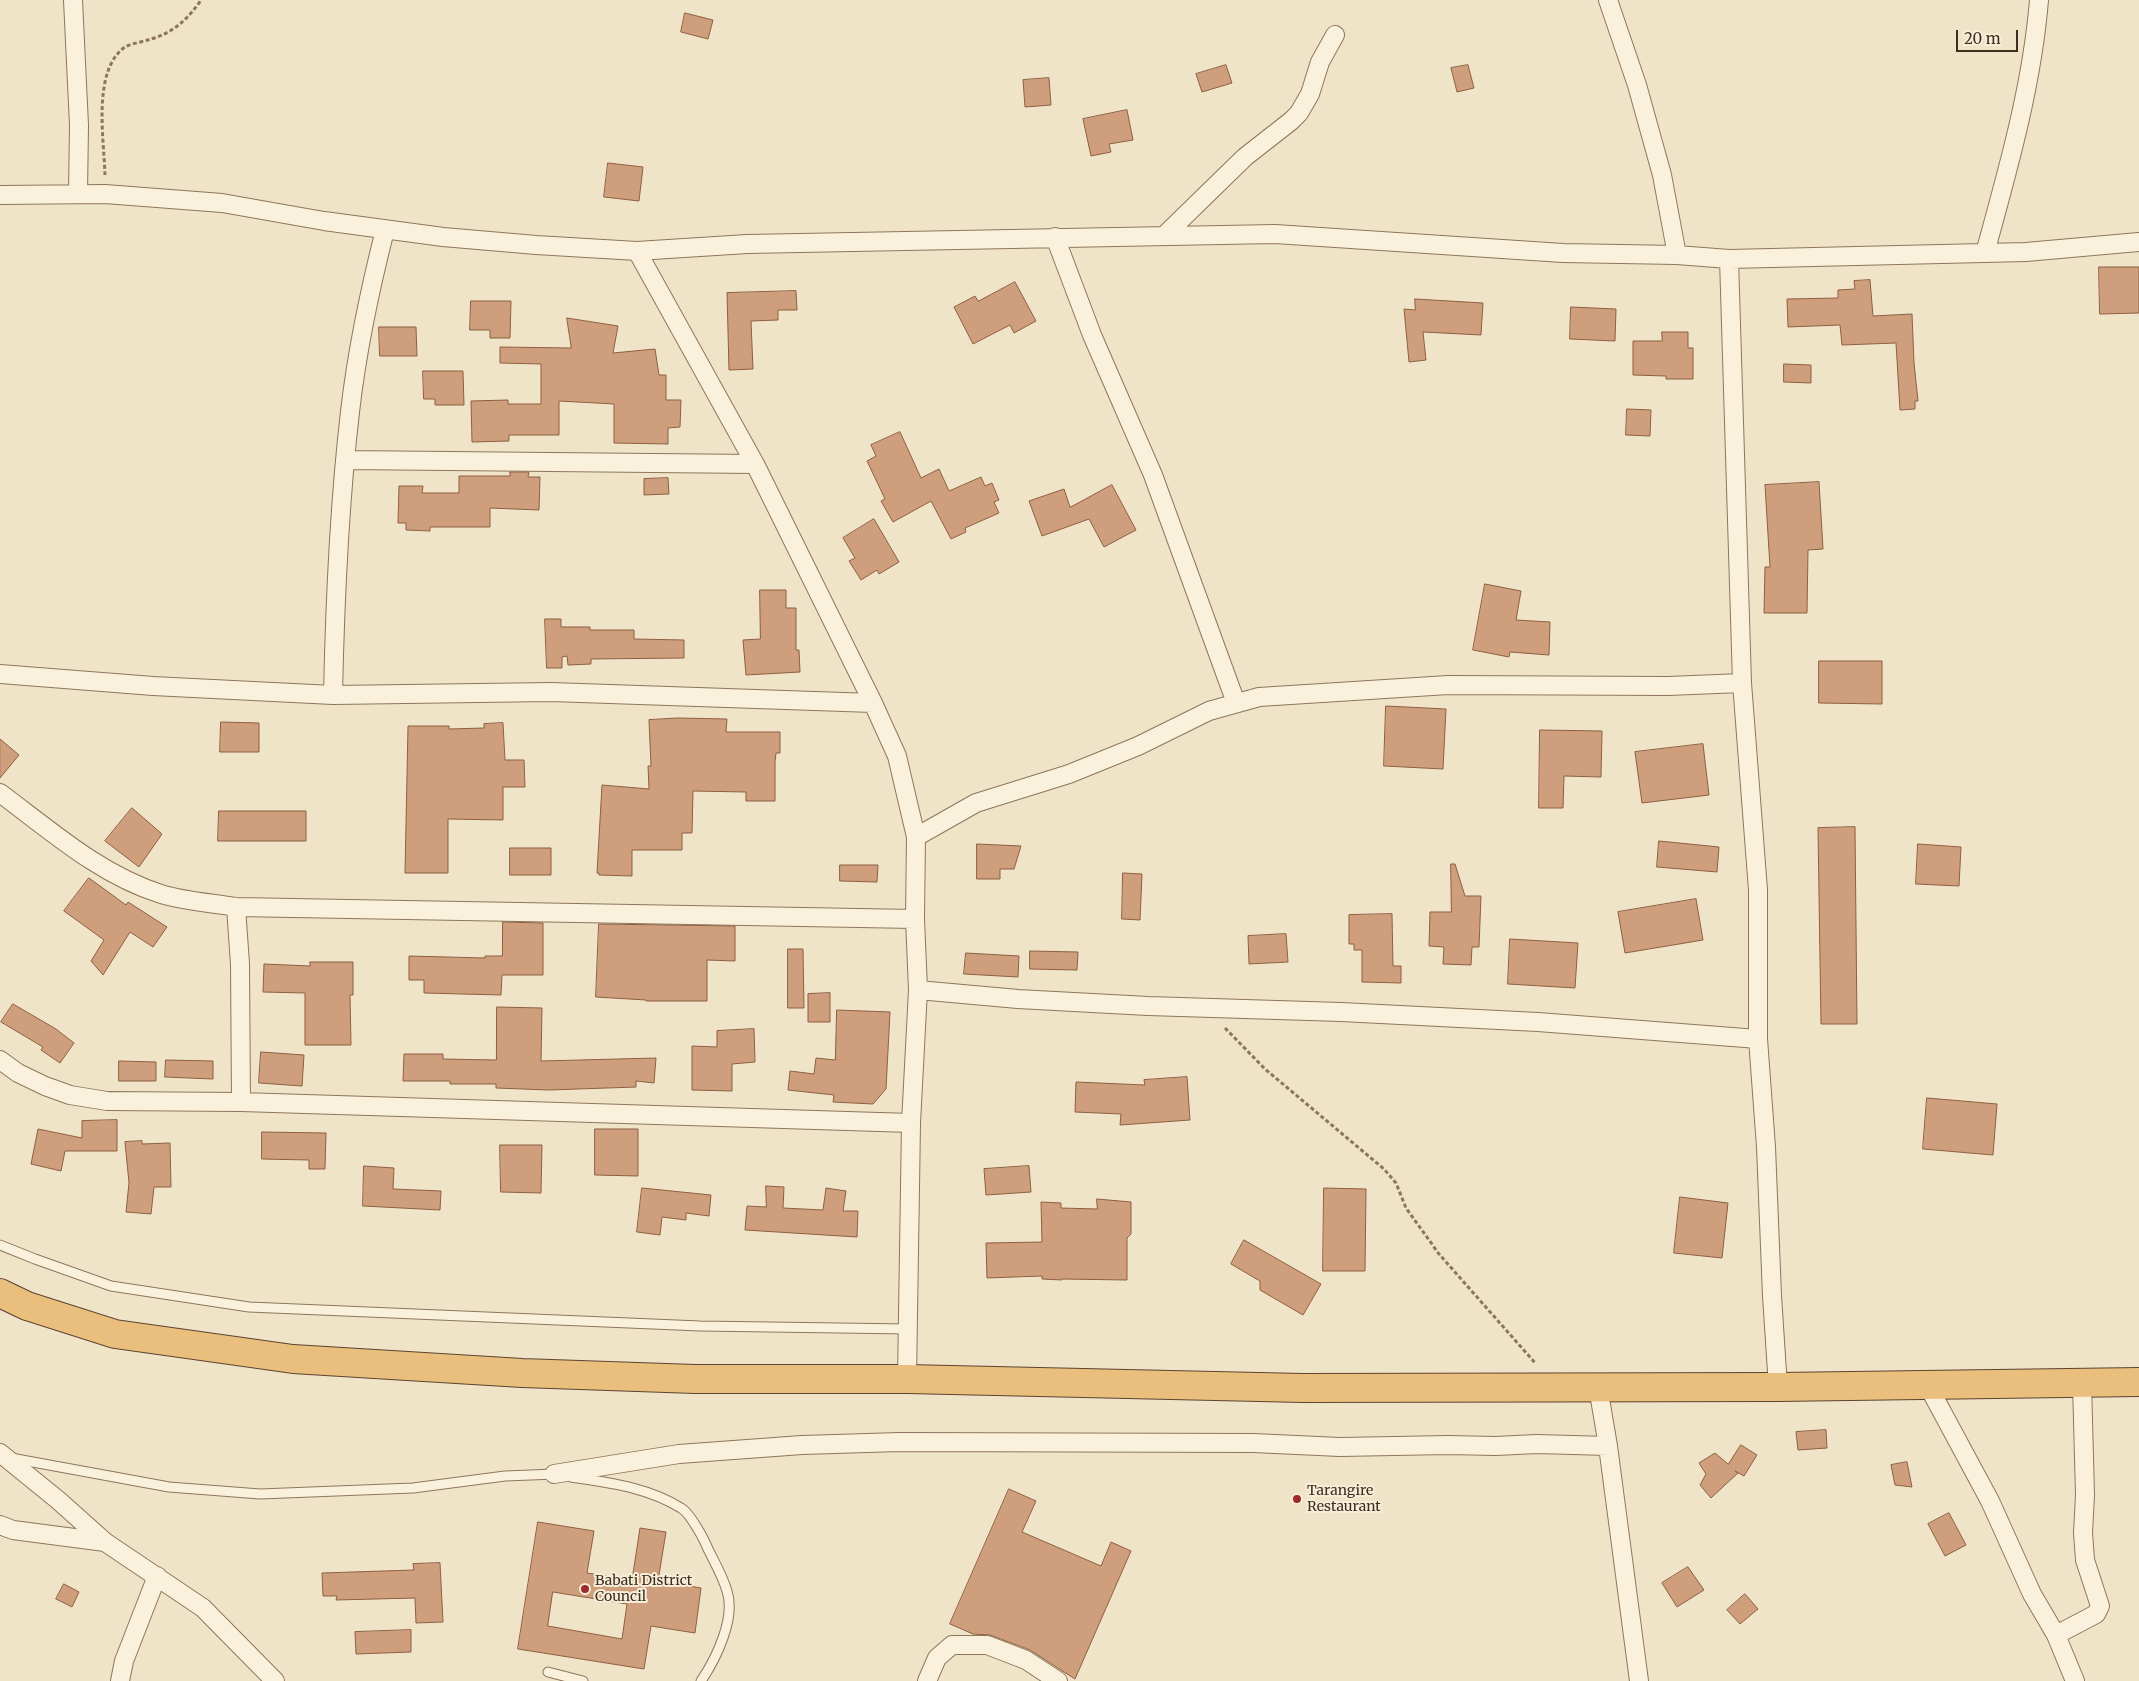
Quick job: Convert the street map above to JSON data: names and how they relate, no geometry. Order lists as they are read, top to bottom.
{
  "places": ["Tarangire Restaurant", "Babati District Council"],
  "scale_bar": "20 m"
}
